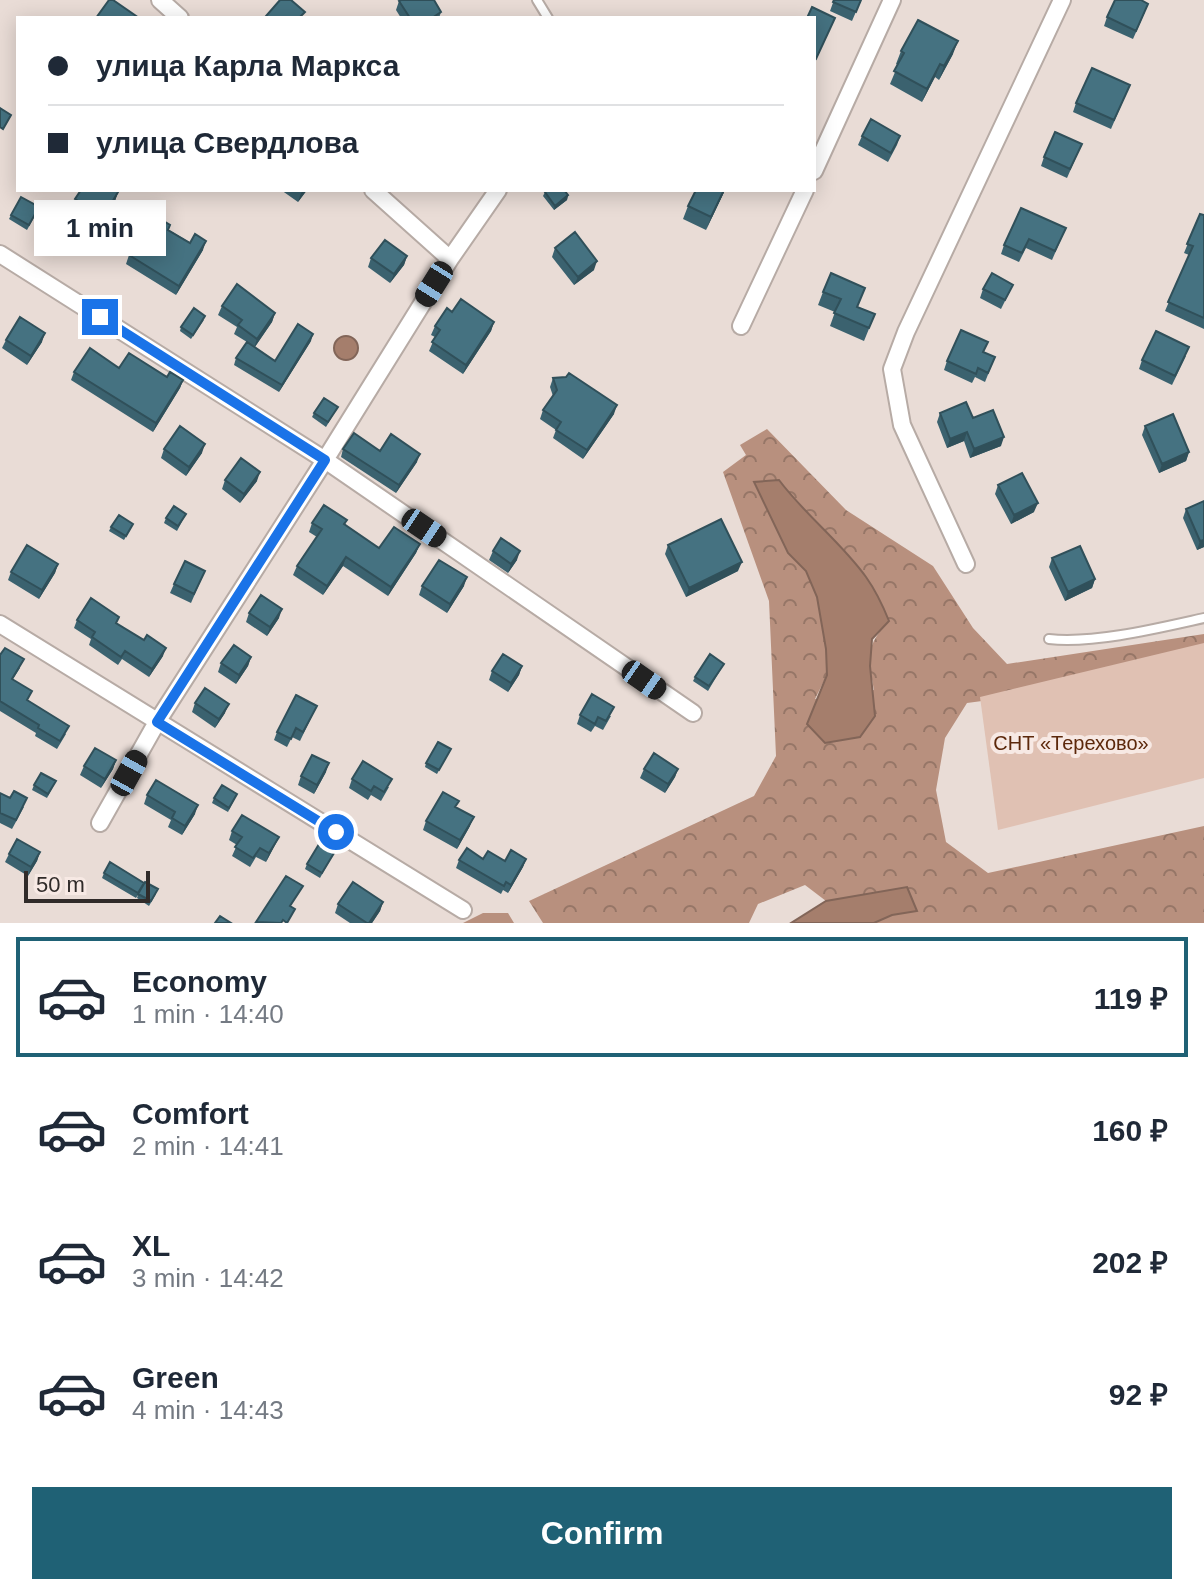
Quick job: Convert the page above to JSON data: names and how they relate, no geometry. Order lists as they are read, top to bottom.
{
  "parks": ["СНТ «Терехово»"],
  "scale_bar": "50 m",
  "page": {
    "banner": ["улица Карла Маркса", "улица Свердлова"],
    "bubble": "1 min",
    "scale": "50 m",
    "list": [
      {
        "name": "Economy",
        "note": "1 min · 14:40",
        "value": "119 ₽"
      },
      {
        "name": "Comfort",
        "note": "2 min · 14:41",
        "value": "160 ₽"
      },
      {
        "name": "XL",
        "note": "3 min · 14:42",
        "value": "202 ₽"
      },
      {
        "name": "Green",
        "note": "4 min · 14:43",
        "value": "92 ₽"
      }
    ],
    "buttons": "Confirm"
  }
}
